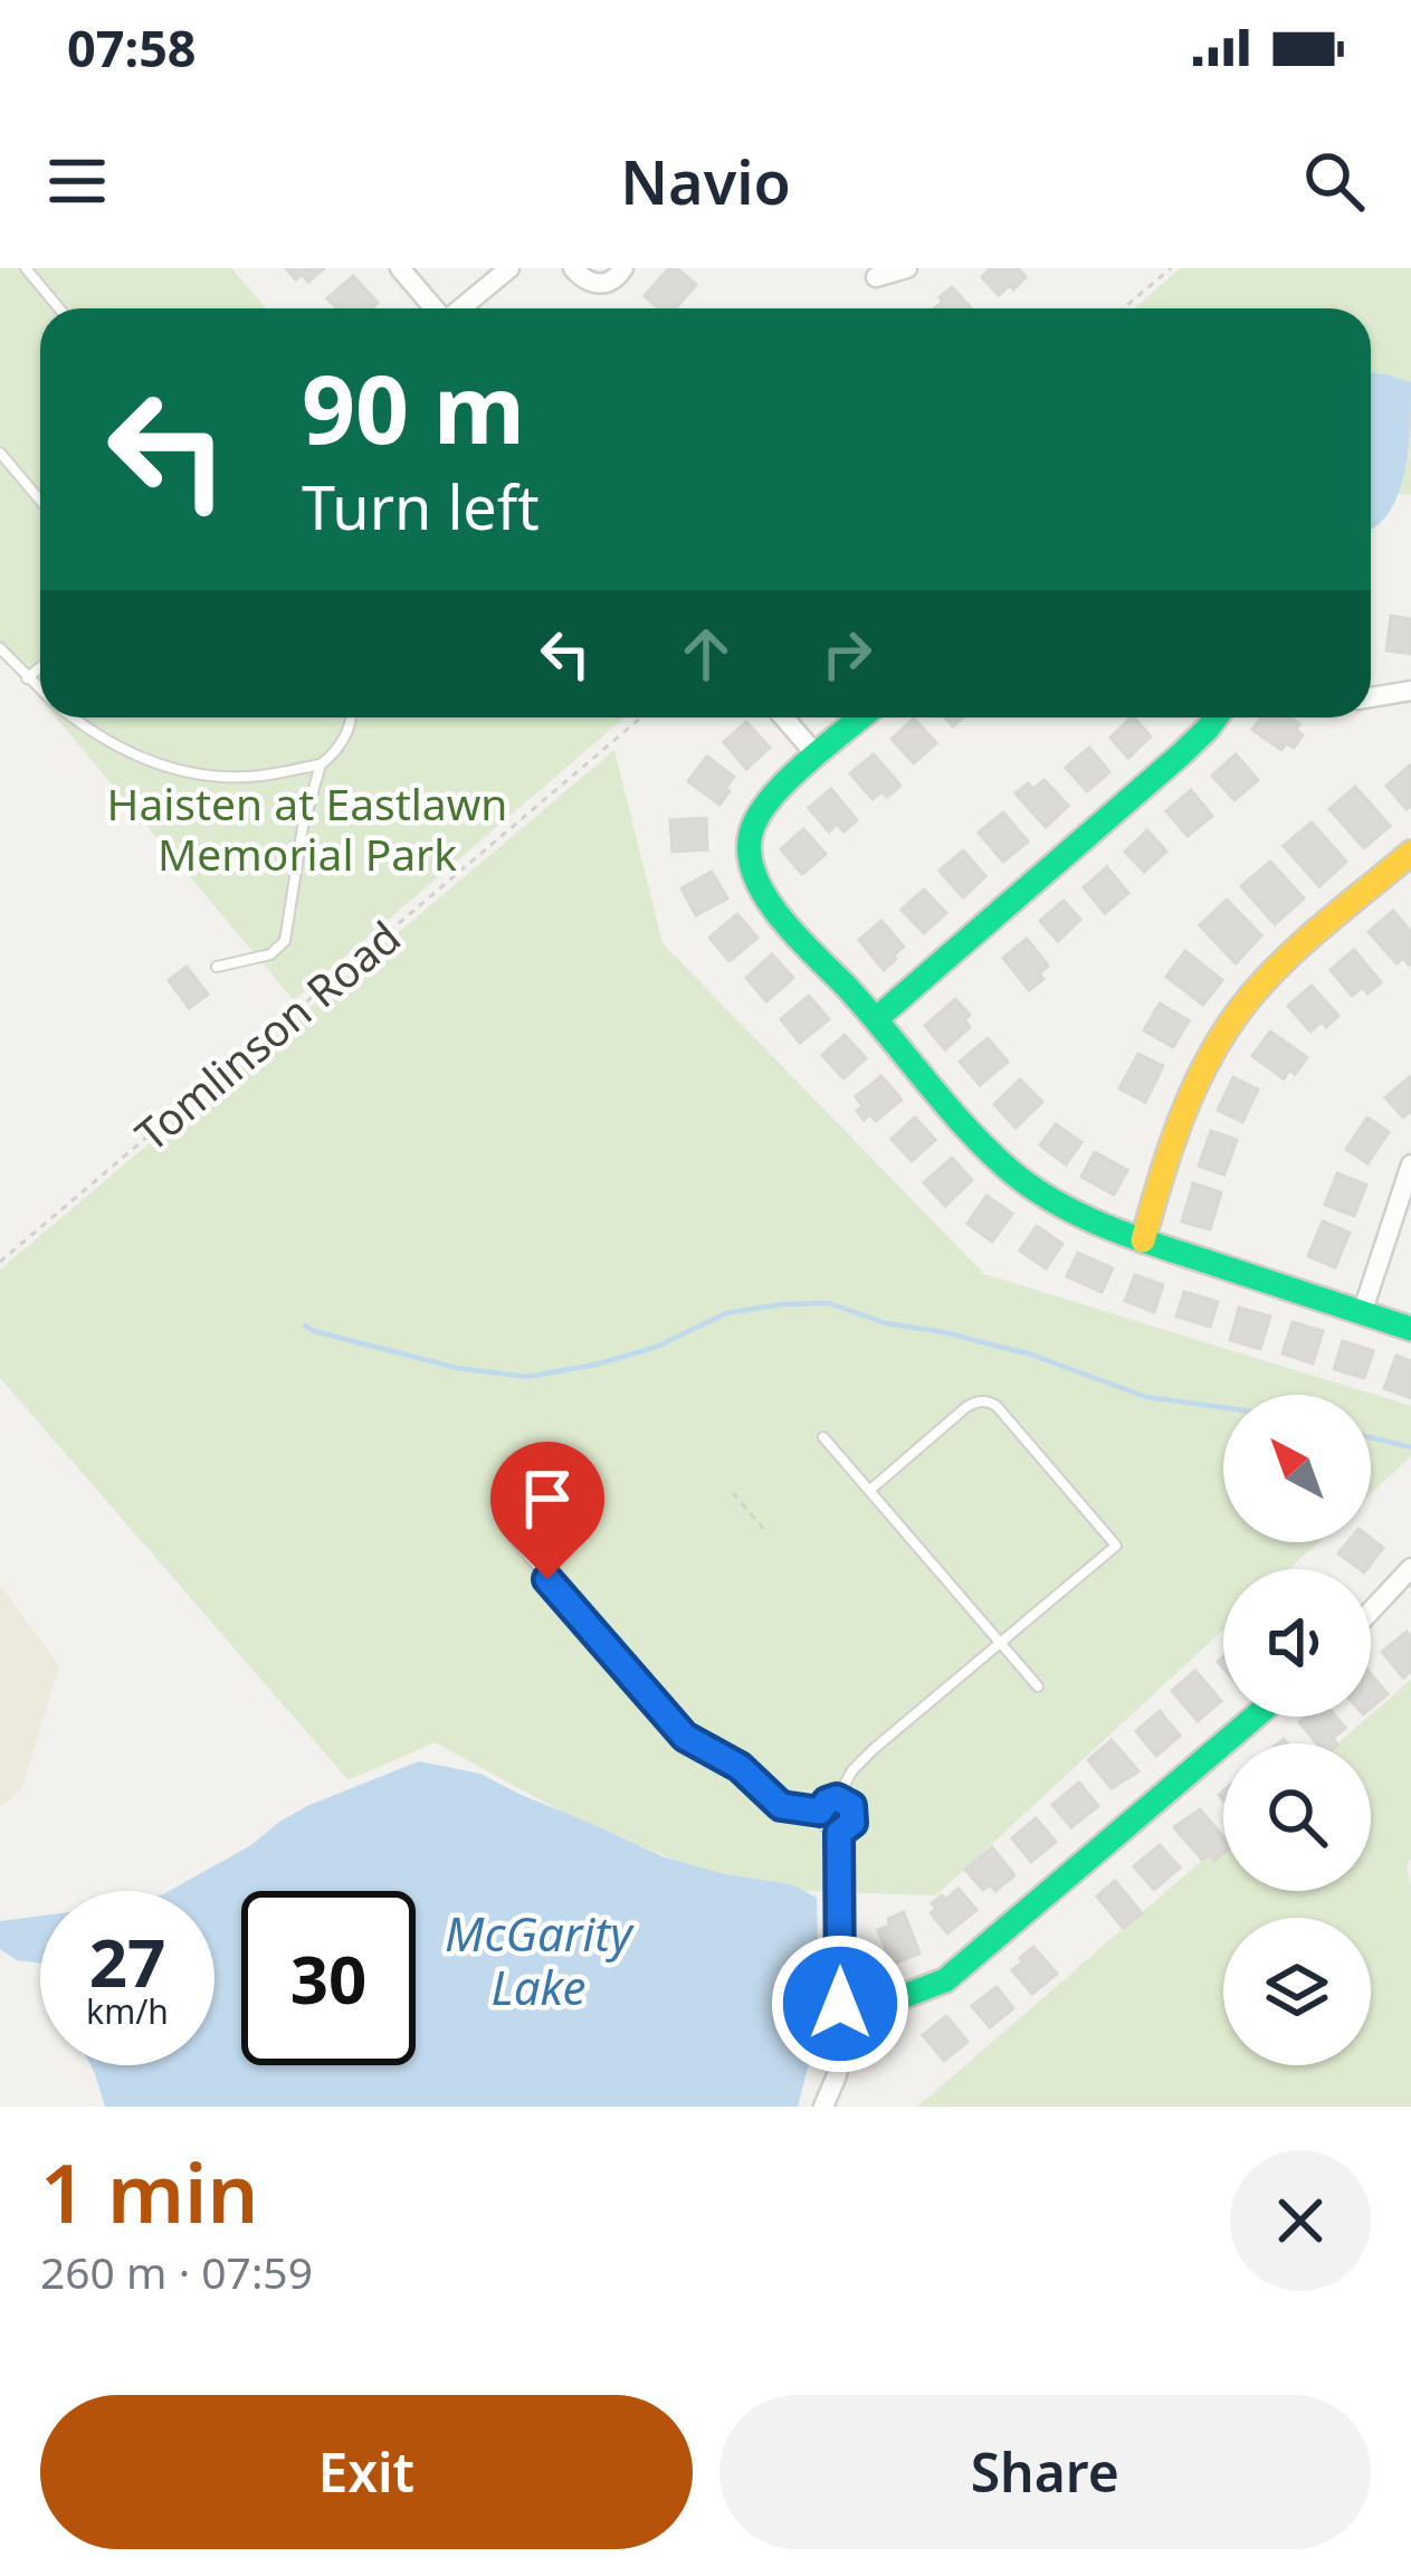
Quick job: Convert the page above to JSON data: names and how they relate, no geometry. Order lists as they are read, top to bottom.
{
  "streets": {
    "path": ["Tomlinson Road"]
  },
  "water": ["McGarity Lake"],
  "parks": ["Haisten at Eastlawn Memorial Park"],
  "north": "top left",
  "page": {
    "status": "07:58",
    "header": "Navio",
    "turn": ["90 m", "Turn left"],
    "speed": "27 km/h",
    "limit": "30",
    "heading": ["1 min", "260 m · 07:59"],
    "buttons": ["Exit", "Share"]
  }
}
